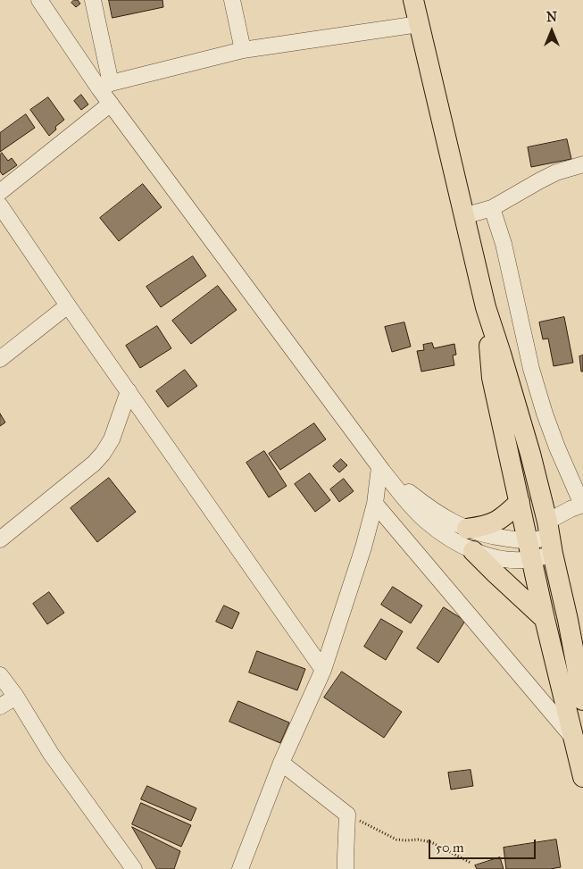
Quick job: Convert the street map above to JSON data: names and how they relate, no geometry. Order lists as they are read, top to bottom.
{
  "scale_bar": "50 m",
  "north": "top"
}
